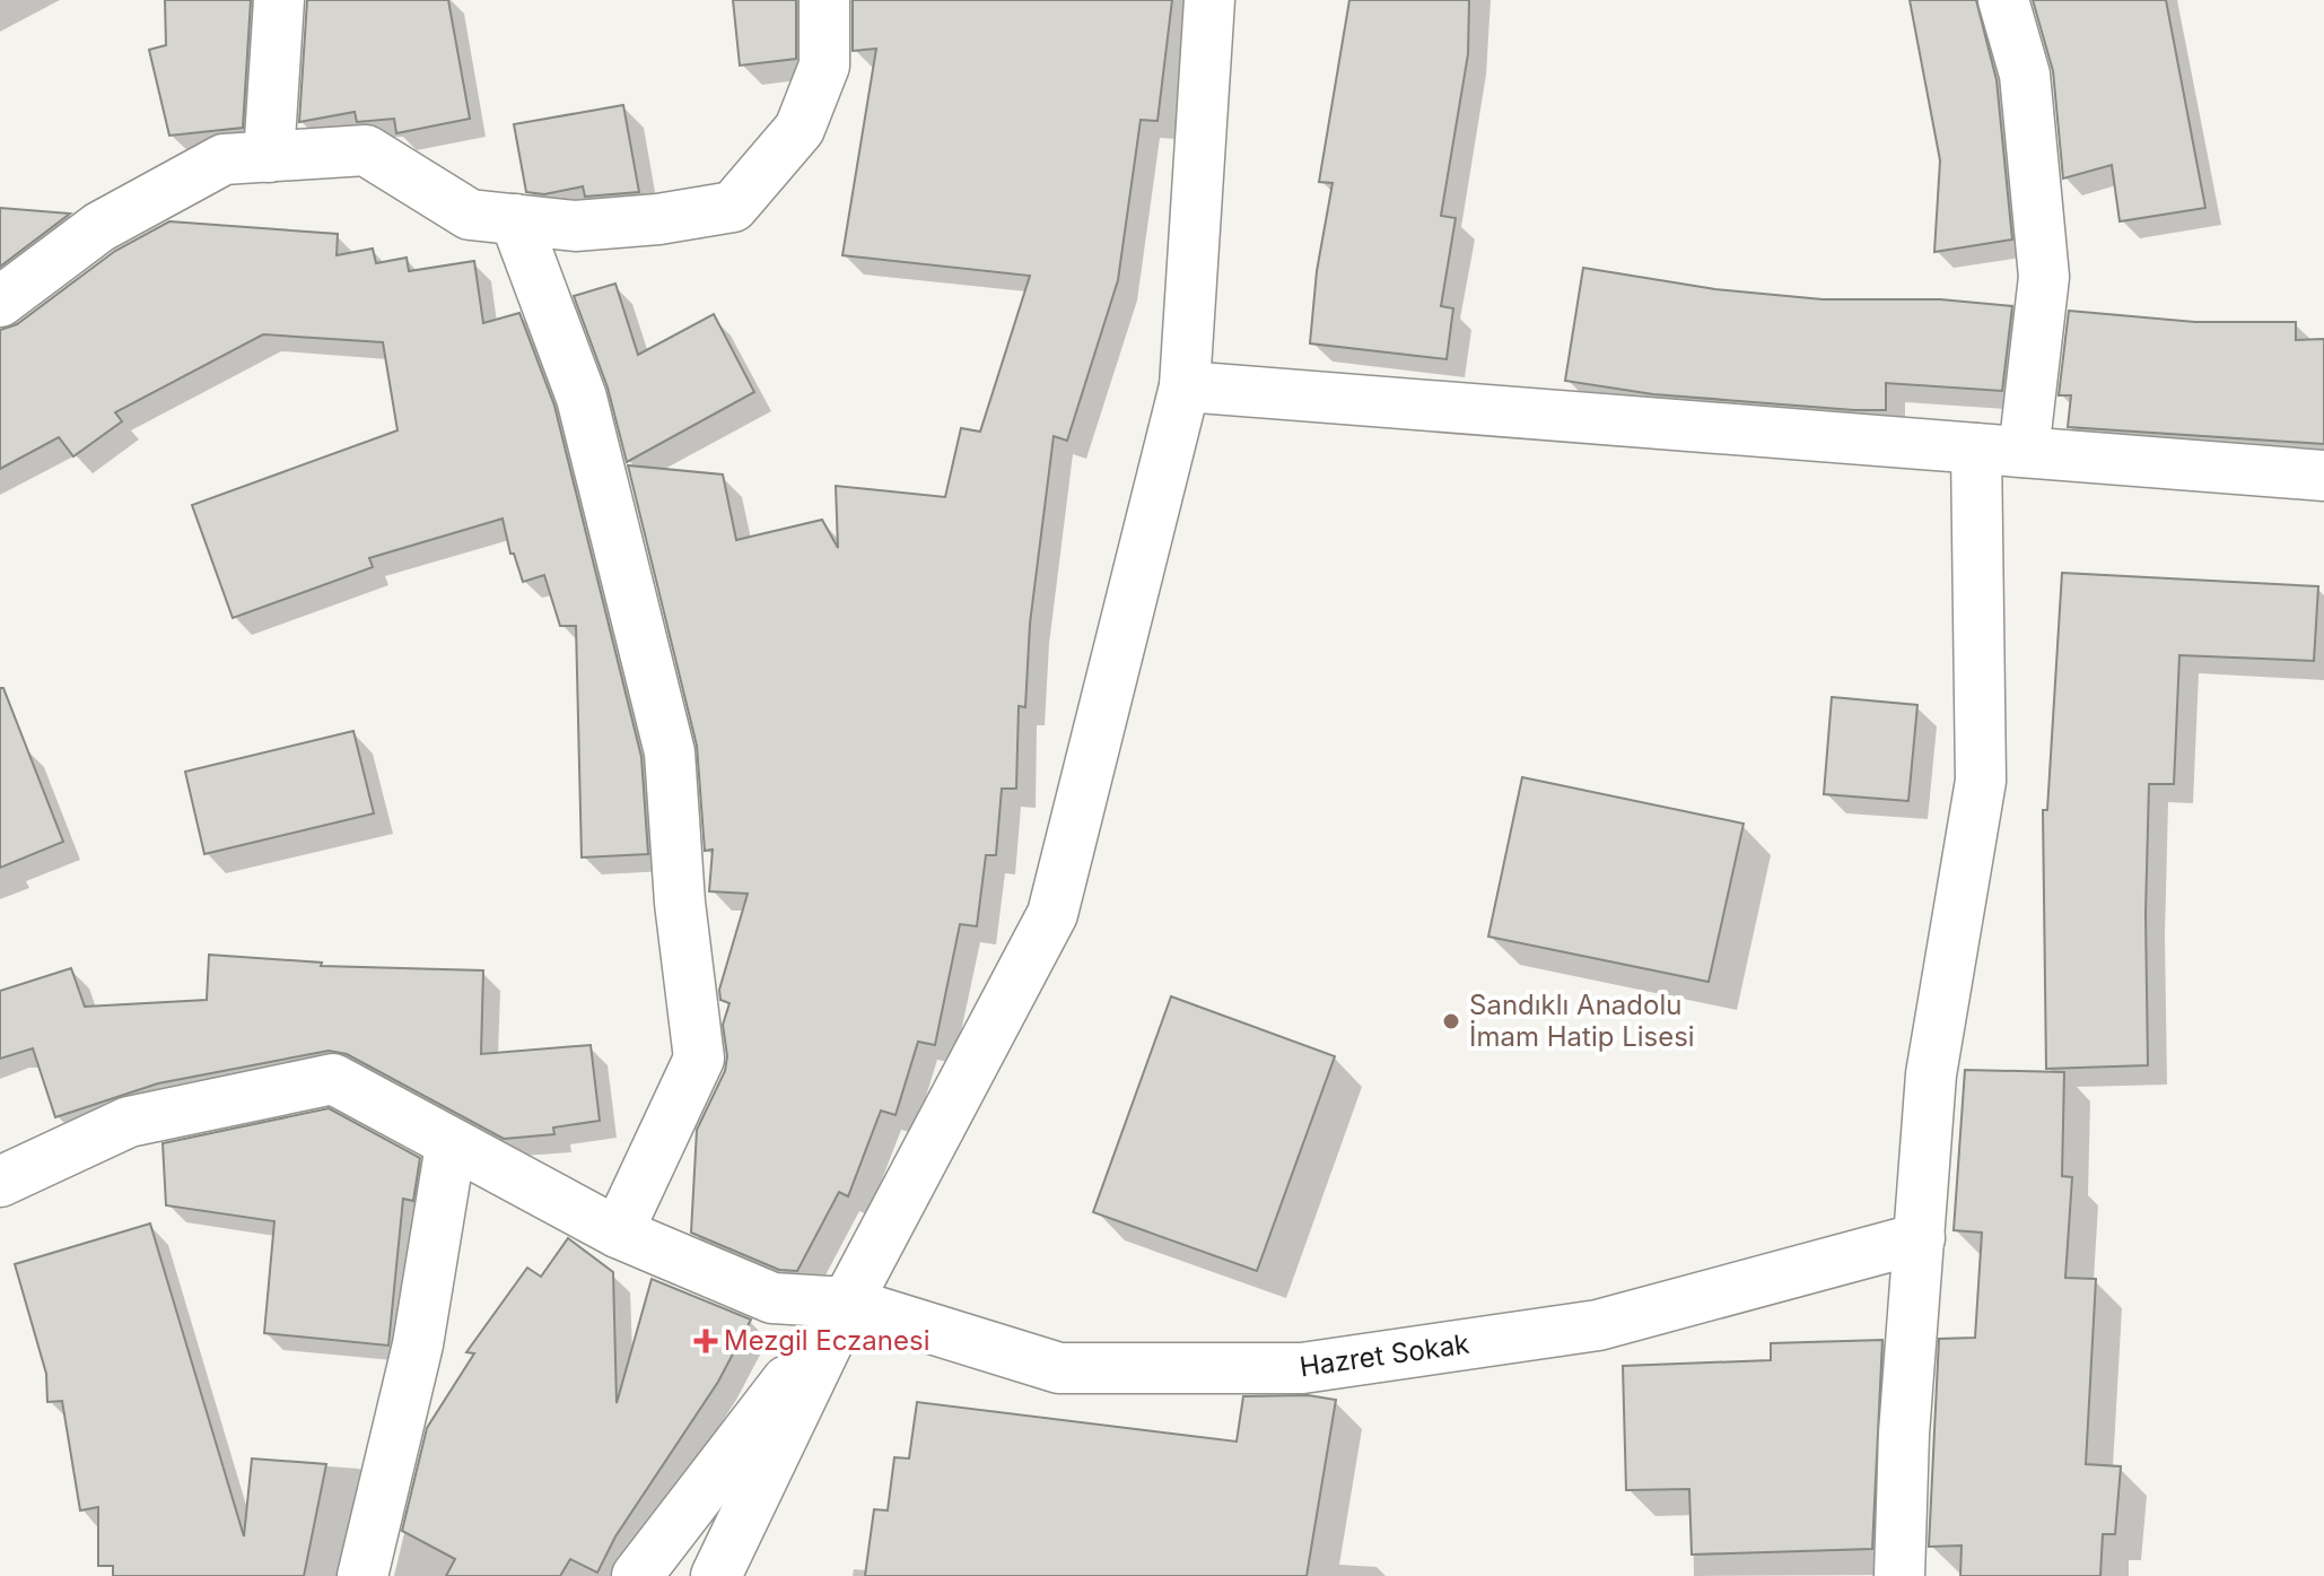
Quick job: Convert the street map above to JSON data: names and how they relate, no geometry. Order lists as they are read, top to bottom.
{
  "streets": {
    "street": ["Hazret Sokak"]
  },
  "places": {
    "other": ["Sandıklı Anadolu İmam Hatip Lisesi"],
    "health": ["Mezgil Eczanesi"]
  }
}
